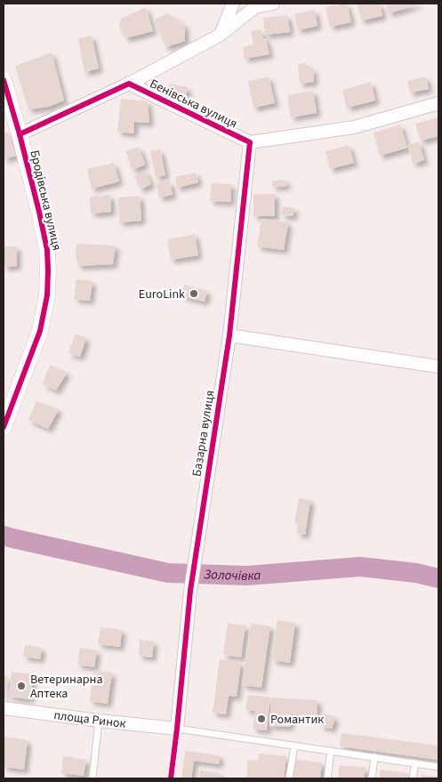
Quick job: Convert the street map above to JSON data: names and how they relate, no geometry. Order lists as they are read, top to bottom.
{
  "streets": {
    "street": [
      "Бенівська вулиця",
      "Бродівська вулиця",
      "Базарна вулиця",
      "площа Ринок"
    ]
  },
  "crossings": [
    ["Бенівська вулиця", "Базарна вулиця"],
    ["Базарна вулиця", "площа Ринок"]
  ],
  "water": ["Золочівка"],
  "places": ["EuroLink", "Ветеринарна Аптека", "Романтик"]
}
